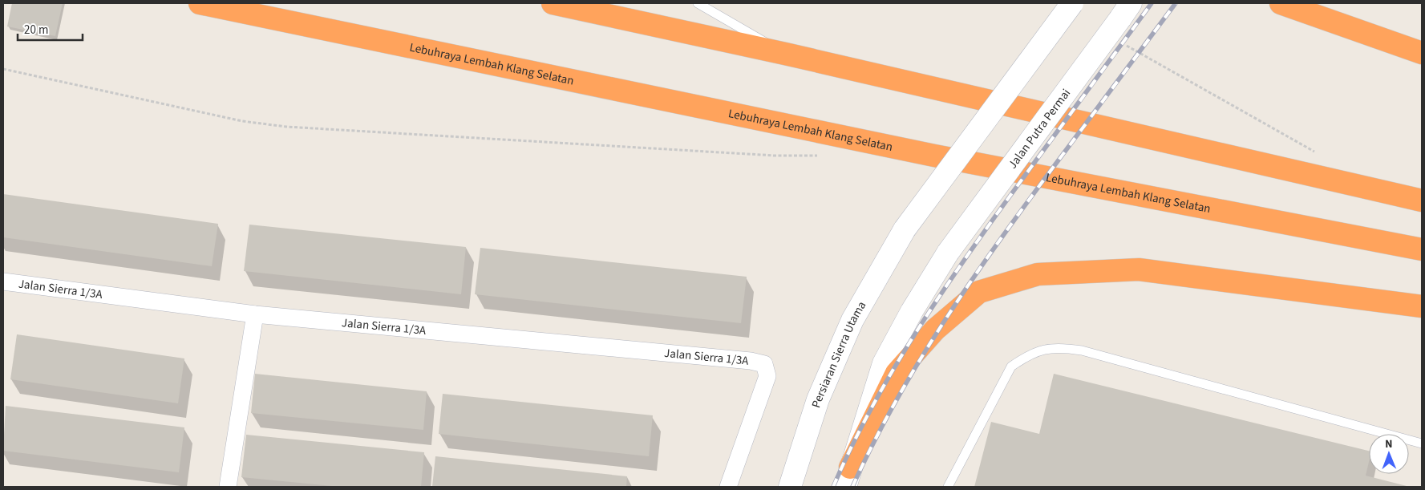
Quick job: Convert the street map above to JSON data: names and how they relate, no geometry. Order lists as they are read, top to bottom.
{
  "streets": {
    "highway": ["Lebuhraya Lembah Klang Selatan"],
    "main road": ["Jalan Putra Permai", "Persiaran Sierra Utama"],
    "street": ["Jalan Sierra 1/3A"]
  },
  "scale_bar": "20 m",
  "north": "top"
}
